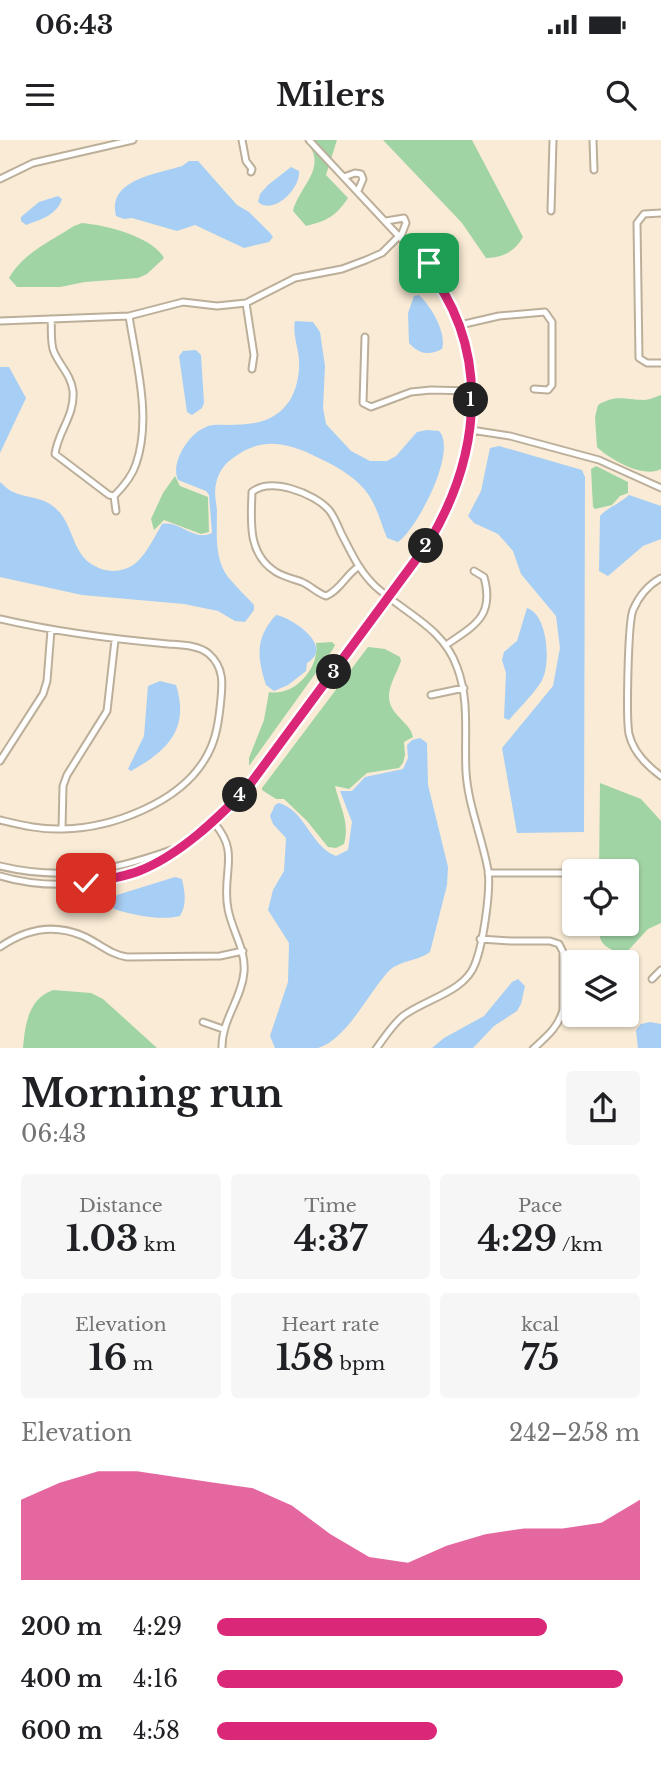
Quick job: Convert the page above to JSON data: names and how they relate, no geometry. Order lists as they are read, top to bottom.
{
  "page": {
    "status": "06:43",
    "header": "Milers",
    "pins": [
      "1",
      "2",
      "3",
      "4"
    ],
    "heading": ["Morning run", "06:43"],
    "stats": [
      ["Distance", "1.03 km"],
      ["Time", "4:37"],
      ["Pace", "4:29 /km"],
      ["Elevation", "16 m"],
      ["Heart rate", "158 bpm"],
      ["kcal", "75"]
    ],
    "chart": ["Elevation", "242–258 m"],
    "list": [
      {
        "name": "200 m",
        "note": "4:29"
      },
      {
        "name": "400 m",
        "note": "4:16"
      },
      {
        "name": "600 m",
        "note": "4:58"
      }
    ]
  }
}
